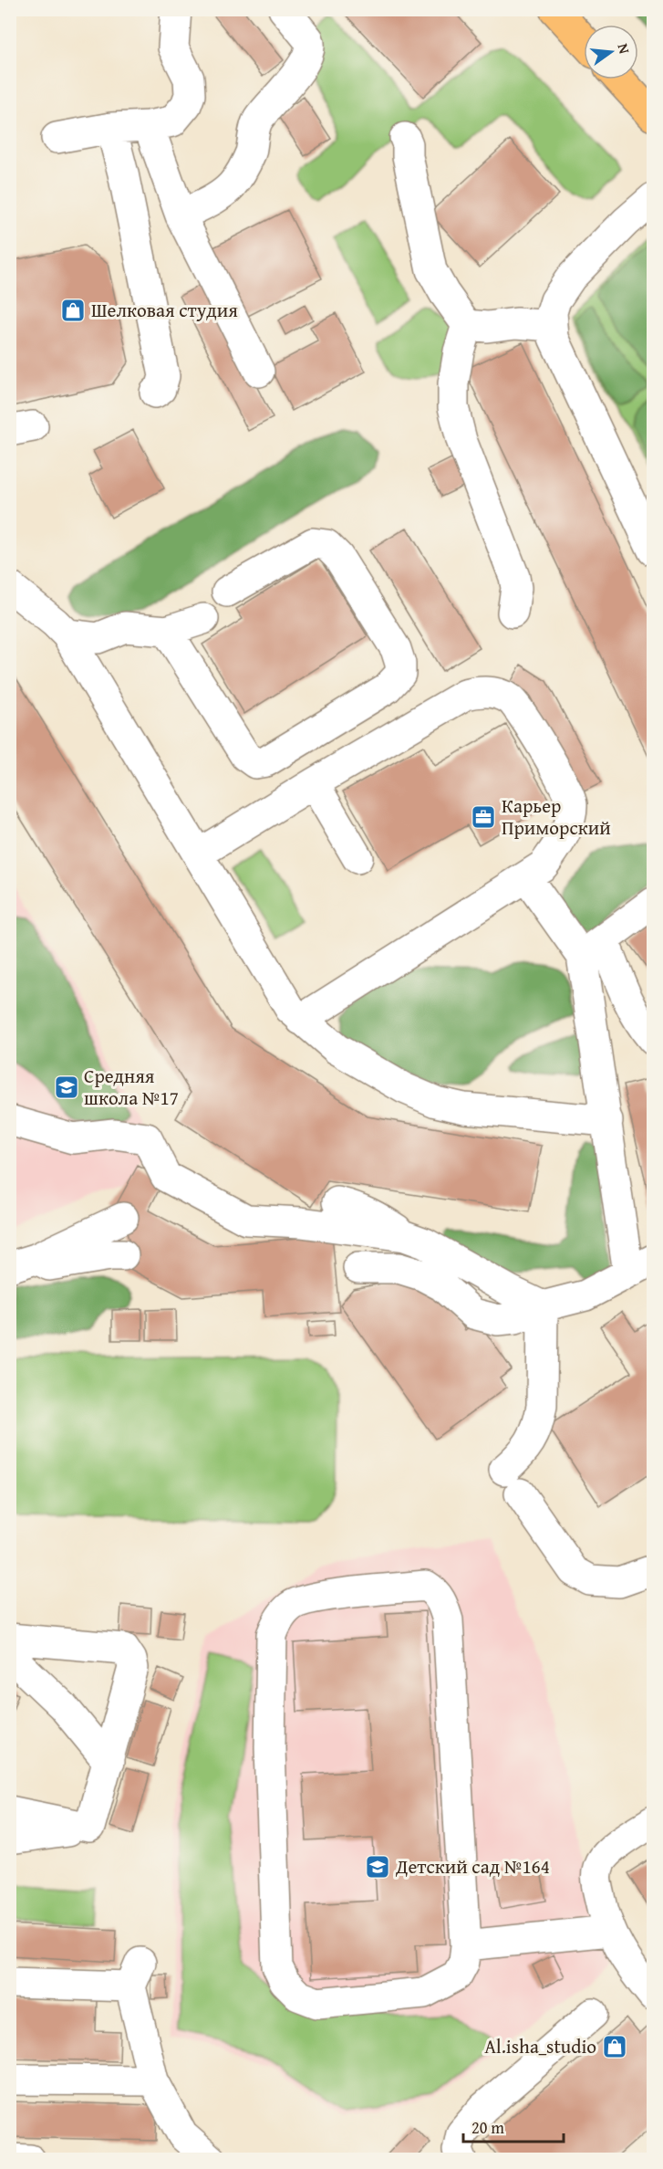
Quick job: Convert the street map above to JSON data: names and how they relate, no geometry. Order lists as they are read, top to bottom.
{
  "places": {
    "shop": ["Шелковая студия", "Al.isha_studio"],
    "office": ["Карьер Приморский"],
    "school or university": ["Средняя школа №17", "Детский сад №164"]
  },
  "scale_bar": "20 m",
  "north": "right"
}
